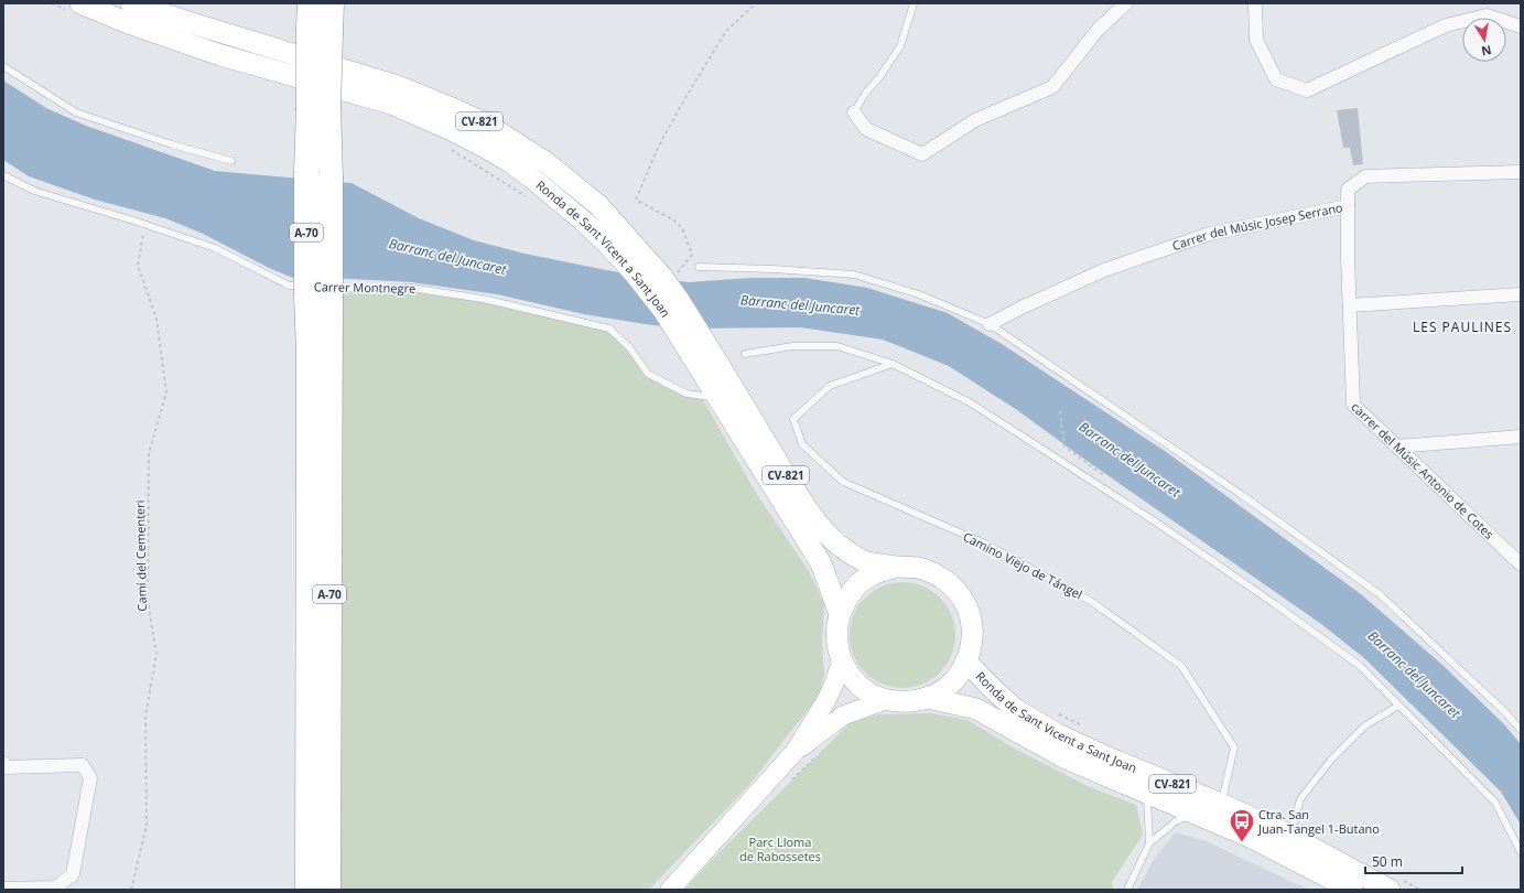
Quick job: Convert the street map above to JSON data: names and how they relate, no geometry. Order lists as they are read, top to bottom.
{
  "streets": {
    "highway": ["A-70"],
    "main road": ["CV-821", "Ronda de Sant Vicent a Sant Joan"],
    "street": ["Carrer del Músic Josep Serrano", "carrer del Músic Antonio de Cotes"],
    "lane": ["Carrer Montnegre", "Camino Viejo de Tángel"],
    "path": ["Camí del Cementeri"]
  },
  "crossings": [
    ["CV-821", "Ronda de Sant Vicent a Sant Joan"],
    ["Carrer del Músic Josep Serrano", "carrer del Músic Antonio de Cotes"],
    ["A-70", "Carrer Montnegre"],
    ["Ronda de Sant Vicent a Sant Joan", "Carrer Montnegre"],
    ["Ronda de Sant Vicent a Sant Joan", "Camino Viejo de Tángel"],
    ["Carrer Montnegre", "Camí del Cementeri"]
  ],
  "districts": ["LES PAULINES"],
  "water": ["Barranc del Juncaret"],
  "parks": ["Parc Lloma de Rabossetes"],
  "places": {
    "bus stop": ["Ctra. San Juan-Tangel 1-Butano"]
  },
  "scale_bar": "50 m",
  "north": "bottom"
}
